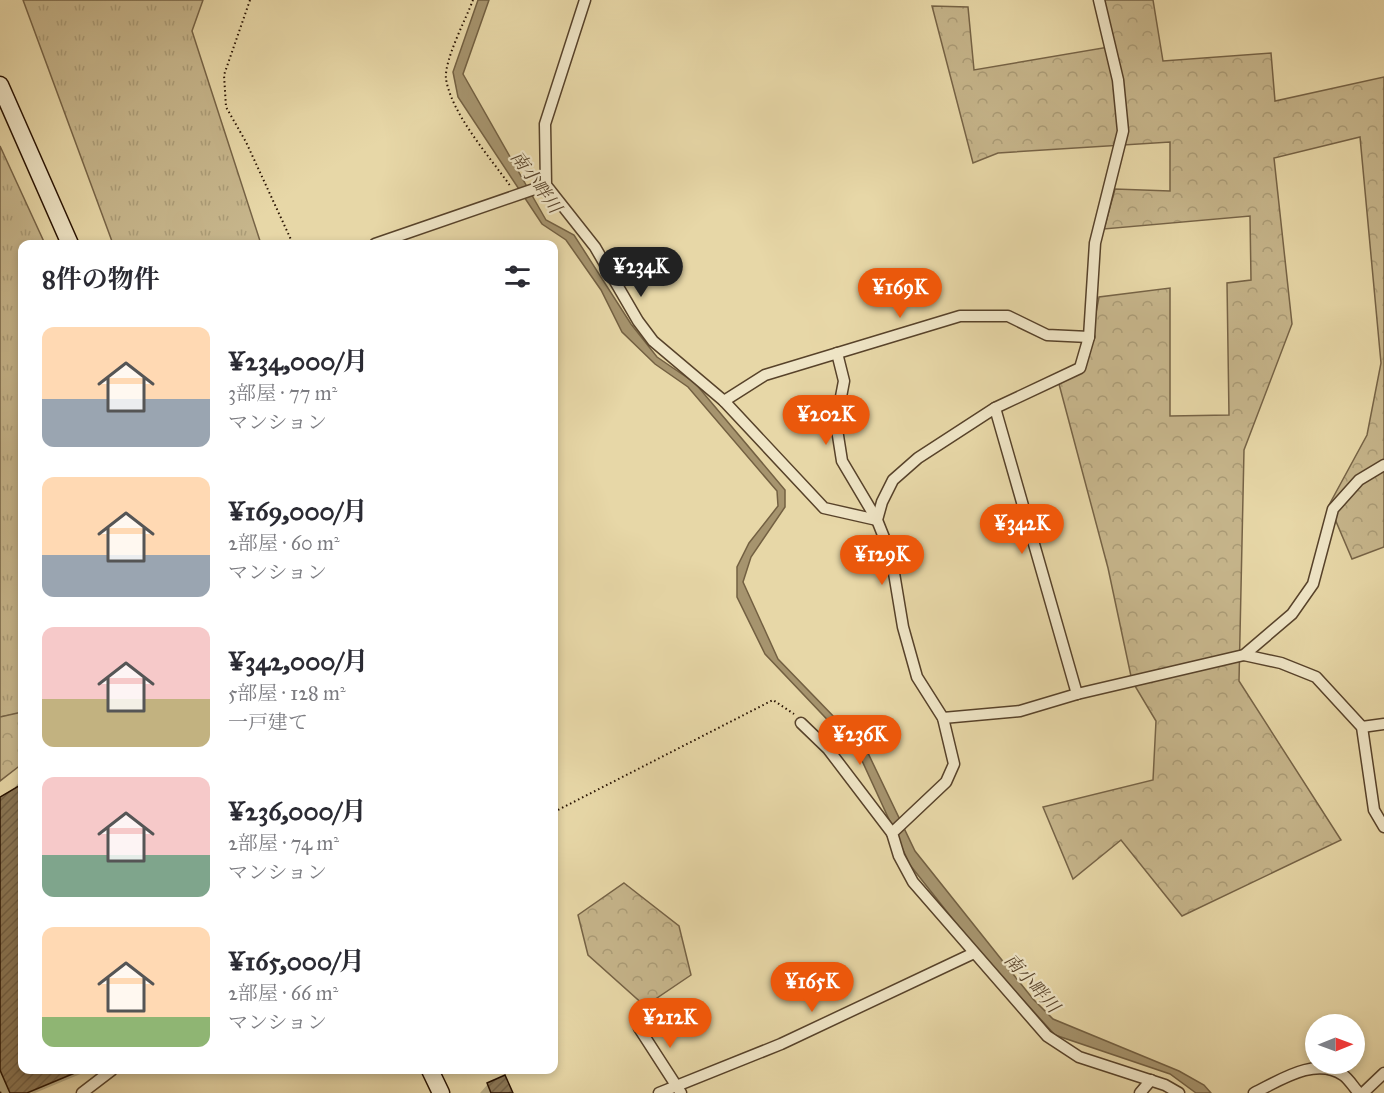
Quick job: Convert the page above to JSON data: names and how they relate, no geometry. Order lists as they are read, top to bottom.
{
  "water": ["南小畔川"],
  "north": "right",
  "page": {
    "heading": "8件の物件",
    "price": [
      "¥234K",
      "¥169K",
      "¥202K",
      "¥342K",
      "¥129K",
      "¥236K",
      "¥165K",
      "¥212K"
    ],
    "list": [
      {
        "name": "¥234,000/月",
        "note": "3部屋 · 77 m² · マンション"
      },
      {
        "name": "¥169,000/月",
        "note": "2部屋 · 60 m² · マンション"
      },
      {
        "name": "¥342,000/月",
        "note": "5部屋 · 128 m² · 一戸建て"
      },
      {
        "name": "¥236,000/月",
        "note": "2部屋 · 74 m² · マンション"
      },
      {
        "name": "¥165,000/月",
        "note": "2部屋 · 66 m² · マンション"
      }
    ]
  }
}
